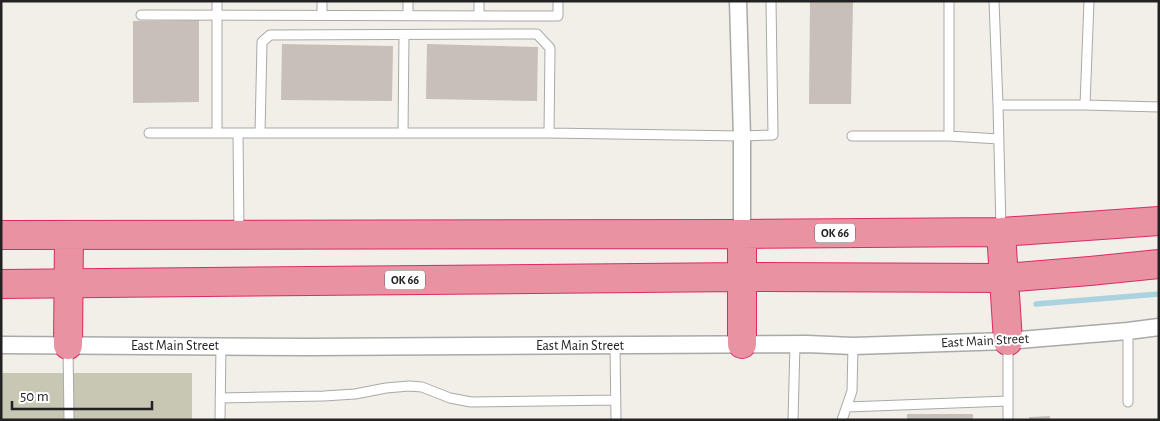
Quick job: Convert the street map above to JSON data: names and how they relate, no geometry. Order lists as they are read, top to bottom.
{
  "streets": {
    "highway": ["OK 66"],
    "street": ["East Main Street"]
  },
  "scale_bar": "50 m"
}
